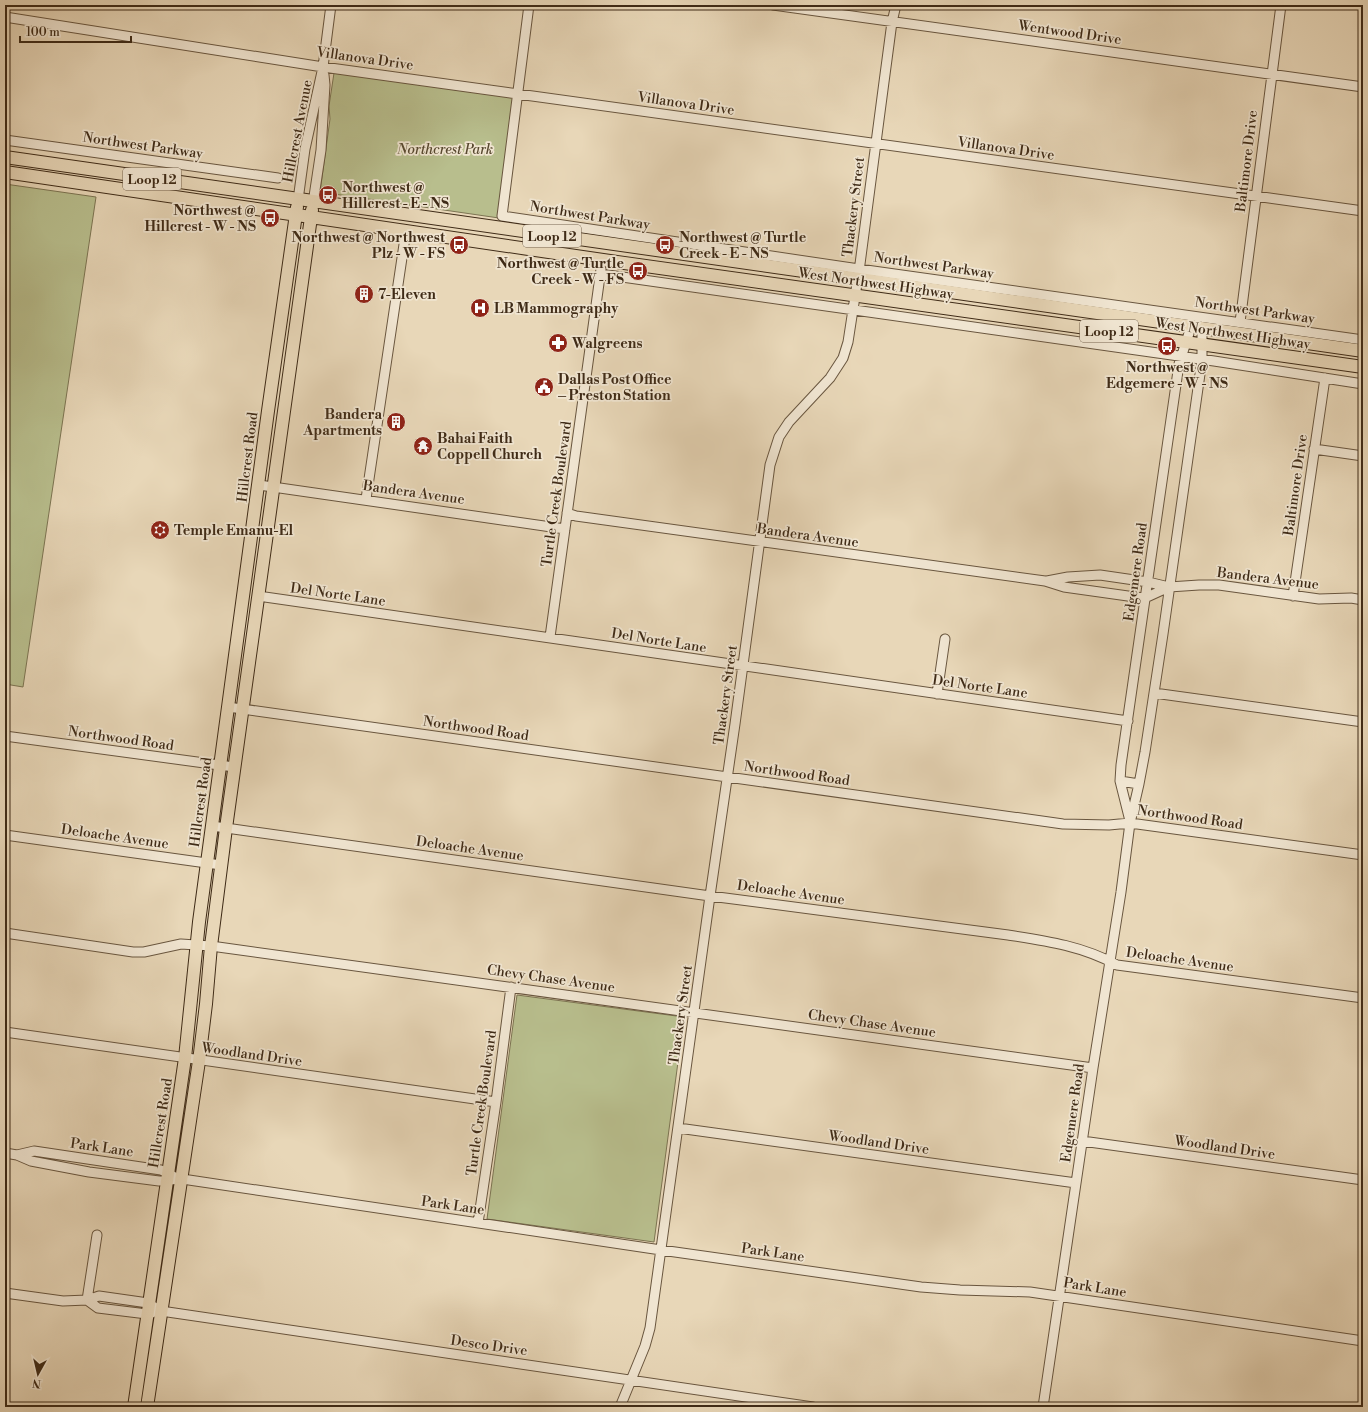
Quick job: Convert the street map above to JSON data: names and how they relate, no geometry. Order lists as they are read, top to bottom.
{
  "streets": {
    "main road": ["Loop 12", "West Northwest Highway", "Hillcrest Road"],
    "street": [
      "Wentwood Drive",
      "Villanova Drive",
      "Hillcrest Avenue",
      "Northwest Parkway",
      "Baltimore Drive",
      "Thackery Street",
      "Bandera Avenue",
      "Turtle Creek Boulevard",
      "Edgemere Road",
      "Del Norte Lane",
      "Northwood Road",
      "Deloache Avenue",
      "Chevy Chase Avenue",
      "Woodland Drive",
      "Park Lane",
      "Desco Drive"
    ]
  },
  "crossings": [
    ["Wentwood Drive", "Baltimore Drive"],
    ["Wentwood Drive", "Thackery Street"],
    ["Villanova Drive", "Hillcrest Avenue"],
    ["Villanova Drive", "Northwest Parkway"],
    ["Villanova Drive", "Baltimore Drive"],
    ["Villanova Drive", "Thackery Street"],
    ["Hillcrest Avenue", "West Northwest Highway"],
    ["Hillcrest Avenue", "Hillcrest Road"],
    ["Northwest Parkway", "Baltimore Drive"],
    ["Northwest Parkway", "Thackery Street"],
    ["Northwest Parkway", "West Northwest Highway"],
    ["Baltimore Drive", "Bandera Avenue"],
    ["Thackery Street", "West Northwest Highway"],
    ["Thackery Street", "Bandera Avenue"],
    ["Thackery Street", "Del Norte Lane"],
    ["Thackery Street", "Northwood Road"],
    ["Thackery Street", "Deloache Avenue"],
    ["Thackery Street", "Chevy Chase Avenue"],
    ["Thackery Street", "Woodland Drive"],
    ["Thackery Street", "Park Lane"],
    ["Thackery Street", "Desco Drive"],
    ["West Northwest Highway", "Hillcrest Road"],
    ["West Northwest Highway", "Turtle Creek Boulevard"],
    ["West Northwest Highway", "Edgemere Road"],
    ["Hillcrest Road", "Bandera Avenue"],
    ["Hillcrest Road", "Del Norte Lane"],
    ["Hillcrest Road", "Northwood Road"],
    ["Hillcrest Road", "Deloache Avenue"],
    ["Hillcrest Road", "Chevy Chase Avenue"],
    ["Hillcrest Road", "Woodland Drive"],
    ["Hillcrest Road", "Park Lane"],
    ["Hillcrest Road", "Desco Drive"],
    ["Bandera Avenue", "Turtle Creek Boulevard"],
    ["Bandera Avenue", "Edgemere Road"],
    ["Turtle Creek Boulevard", "Del Norte Lane"],
    ["Turtle Creek Boulevard", "Chevy Chase Avenue"],
    ["Turtle Creek Boulevard", "Woodland Drive"],
    ["Turtle Creek Boulevard", "Park Lane"],
    ["Edgemere Road", "Del Norte Lane"],
    ["Edgemere Road", "Northwood Road"],
    ["Edgemere Road", "Deloache Avenue"],
    ["Edgemere Road", "Chevy Chase Avenue"],
    ["Edgemere Road", "Woodland Drive"],
    ["Edgemere Road", "Park Lane"]
  ],
  "parks": ["Northcrest Park"],
  "places": {
    "bus stop": [
      "Northwest @ Hillcrest - E - NS",
      "Northwest @ Hillcrest - W - NS",
      "Northwest @ Northwest Plz - W - FS",
      "Northwest @ Turtle Creek - E - NS",
      "Northwest @ Turtle Creek - W - FS",
      "Northwest @ Edgemere - W - NS"
    ],
    "building": ["7-Eleven", "Bandera Apartments"],
    "hospital": ["LB Mammography"],
    "pharmacy": ["Walgreens"],
    "public building": ["Dallas Post Office – Preston Station"],
    "temple": ["Bahai Faith Coppell Church"],
    "synagogue": ["Temple Emanu-El"]
  },
  "scale_bar": "100 m",
  "north": "bottom"
}
